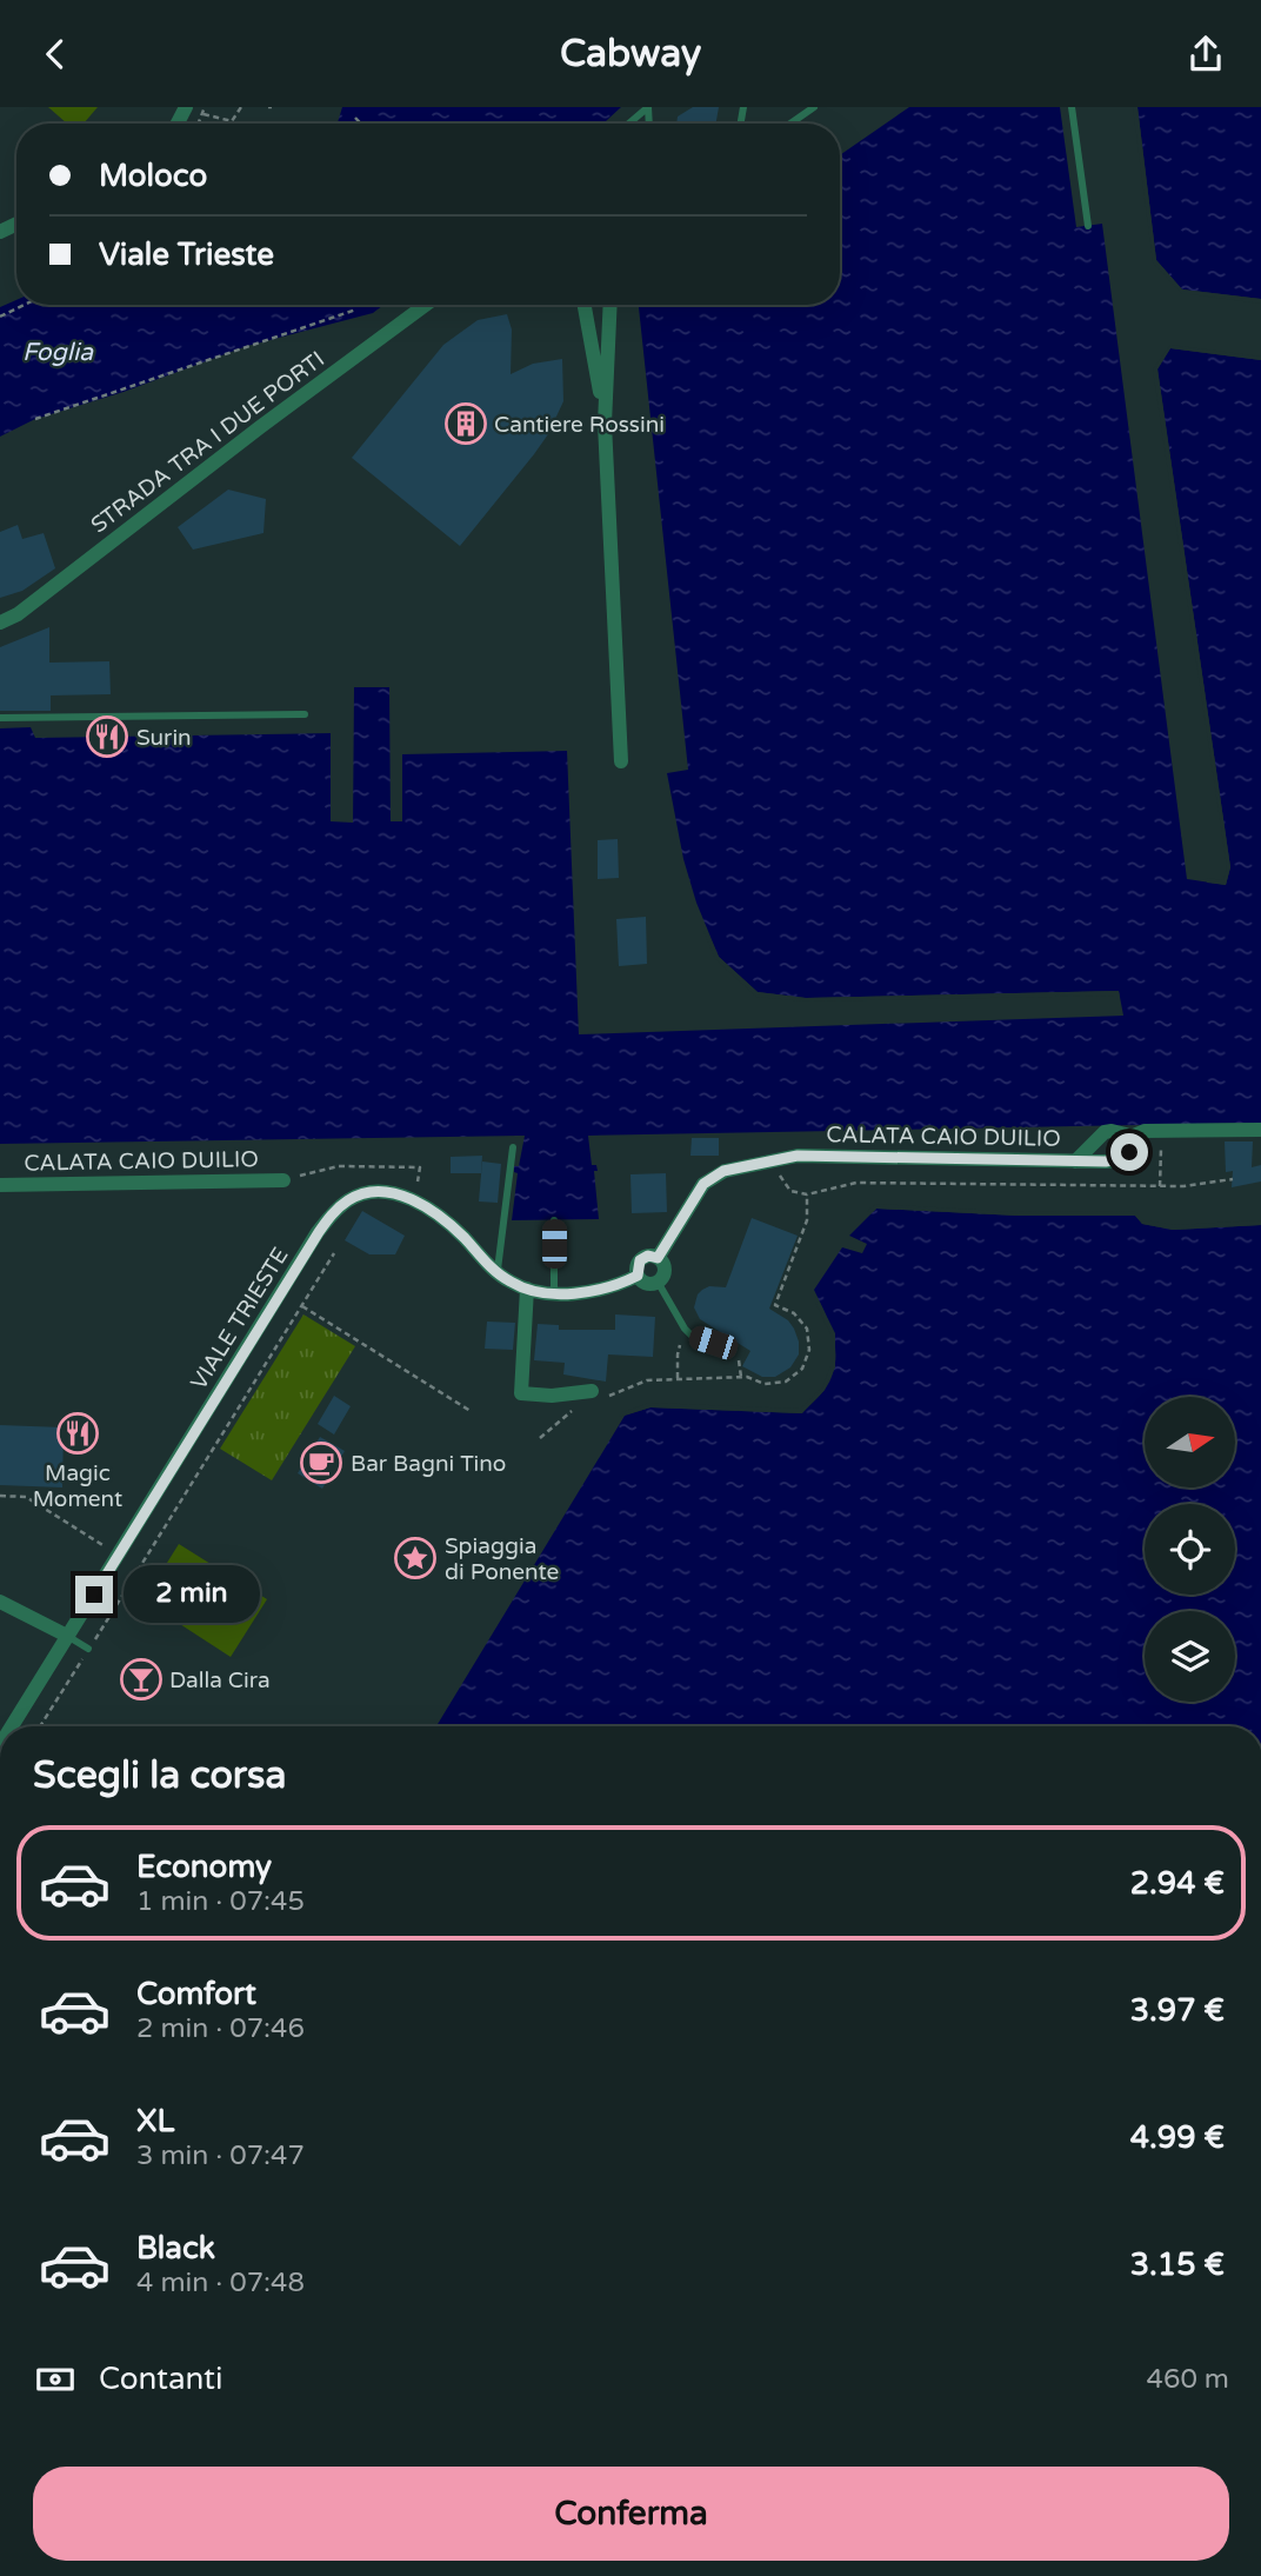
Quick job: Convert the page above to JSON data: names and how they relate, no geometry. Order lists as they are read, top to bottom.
{
  "streets": {
    "street": ["STRADA TRA I DUE PORTI", "CALATA CAIO DUILIO", "VIALE TRIESTE"]
  },
  "crossings": [
    ["CALATA CAIO DUILIO", "VIALE TRIESTE"]
  ],
  "water": ["Foglia"],
  "places": {
    "building": ["Cantiere Rossini"],
    "restaurant": ["Surin", "Magic Moment"],
    "cafe": ["Bar Bagni Tino"],
    "place": ["Spiaggia di Ponente"],
    "bar": ["Dalla Cira"]
  },
  "north": "right",
  "page": {
    "header": "Cabway",
    "banner": ["Moloco", "Viale Trieste"],
    "bubble": "2 min",
    "heading": "Scegli la corsa",
    "list": [
      {
        "name": "Economy",
        "note": "1 min · 07:45",
        "value": "2.94 €"
      },
      {
        "name": "Comfort",
        "note": "2 min · 07:46",
        "value": "3.97 €"
      },
      {
        "name": "XL",
        "note": "3 min · 07:47",
        "value": "4.99 €"
      },
      {
        "name": "Black",
        "note": "4 min · 07:48",
        "value": "3.15 €"
      }
    ],
    "pay": ["Contanti", "460 m"],
    "buttons": "Conferma"
  }
}
